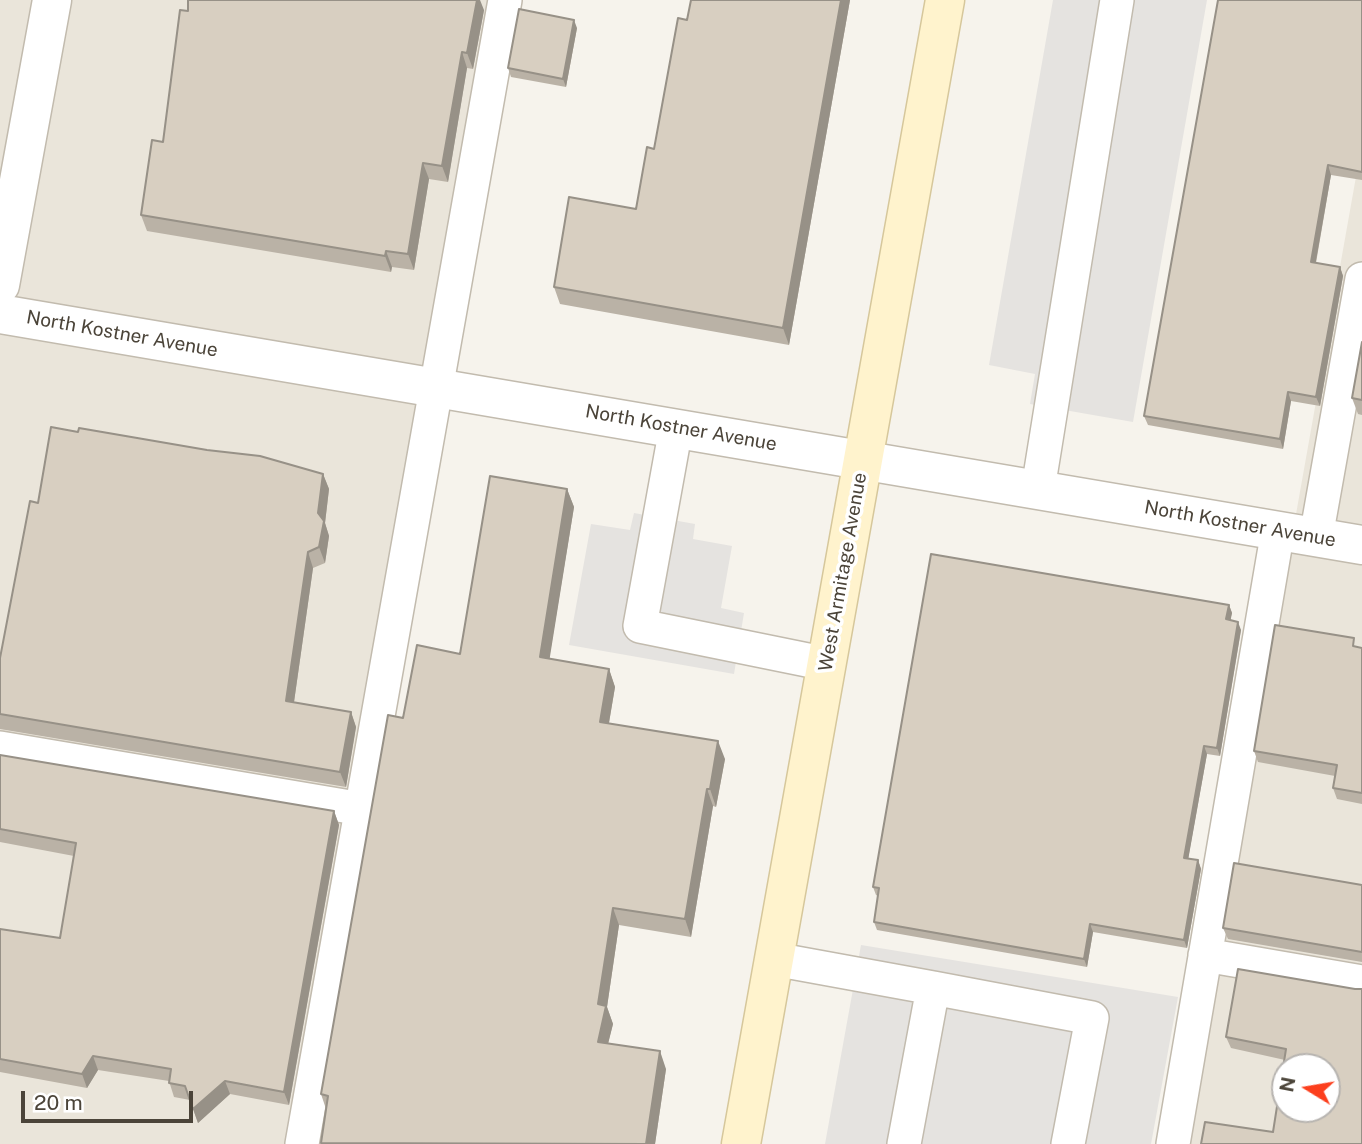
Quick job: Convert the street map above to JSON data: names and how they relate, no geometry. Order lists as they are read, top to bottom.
{
  "streets": {
    "main road": ["West Armitage Avenue"],
    "street": ["North Kostner Avenue"]
  },
  "crossings": [
    ["North Kostner Avenue", "West Armitage Avenue"]
  ],
  "scale_bar": "20 m",
  "north": "left"
}
